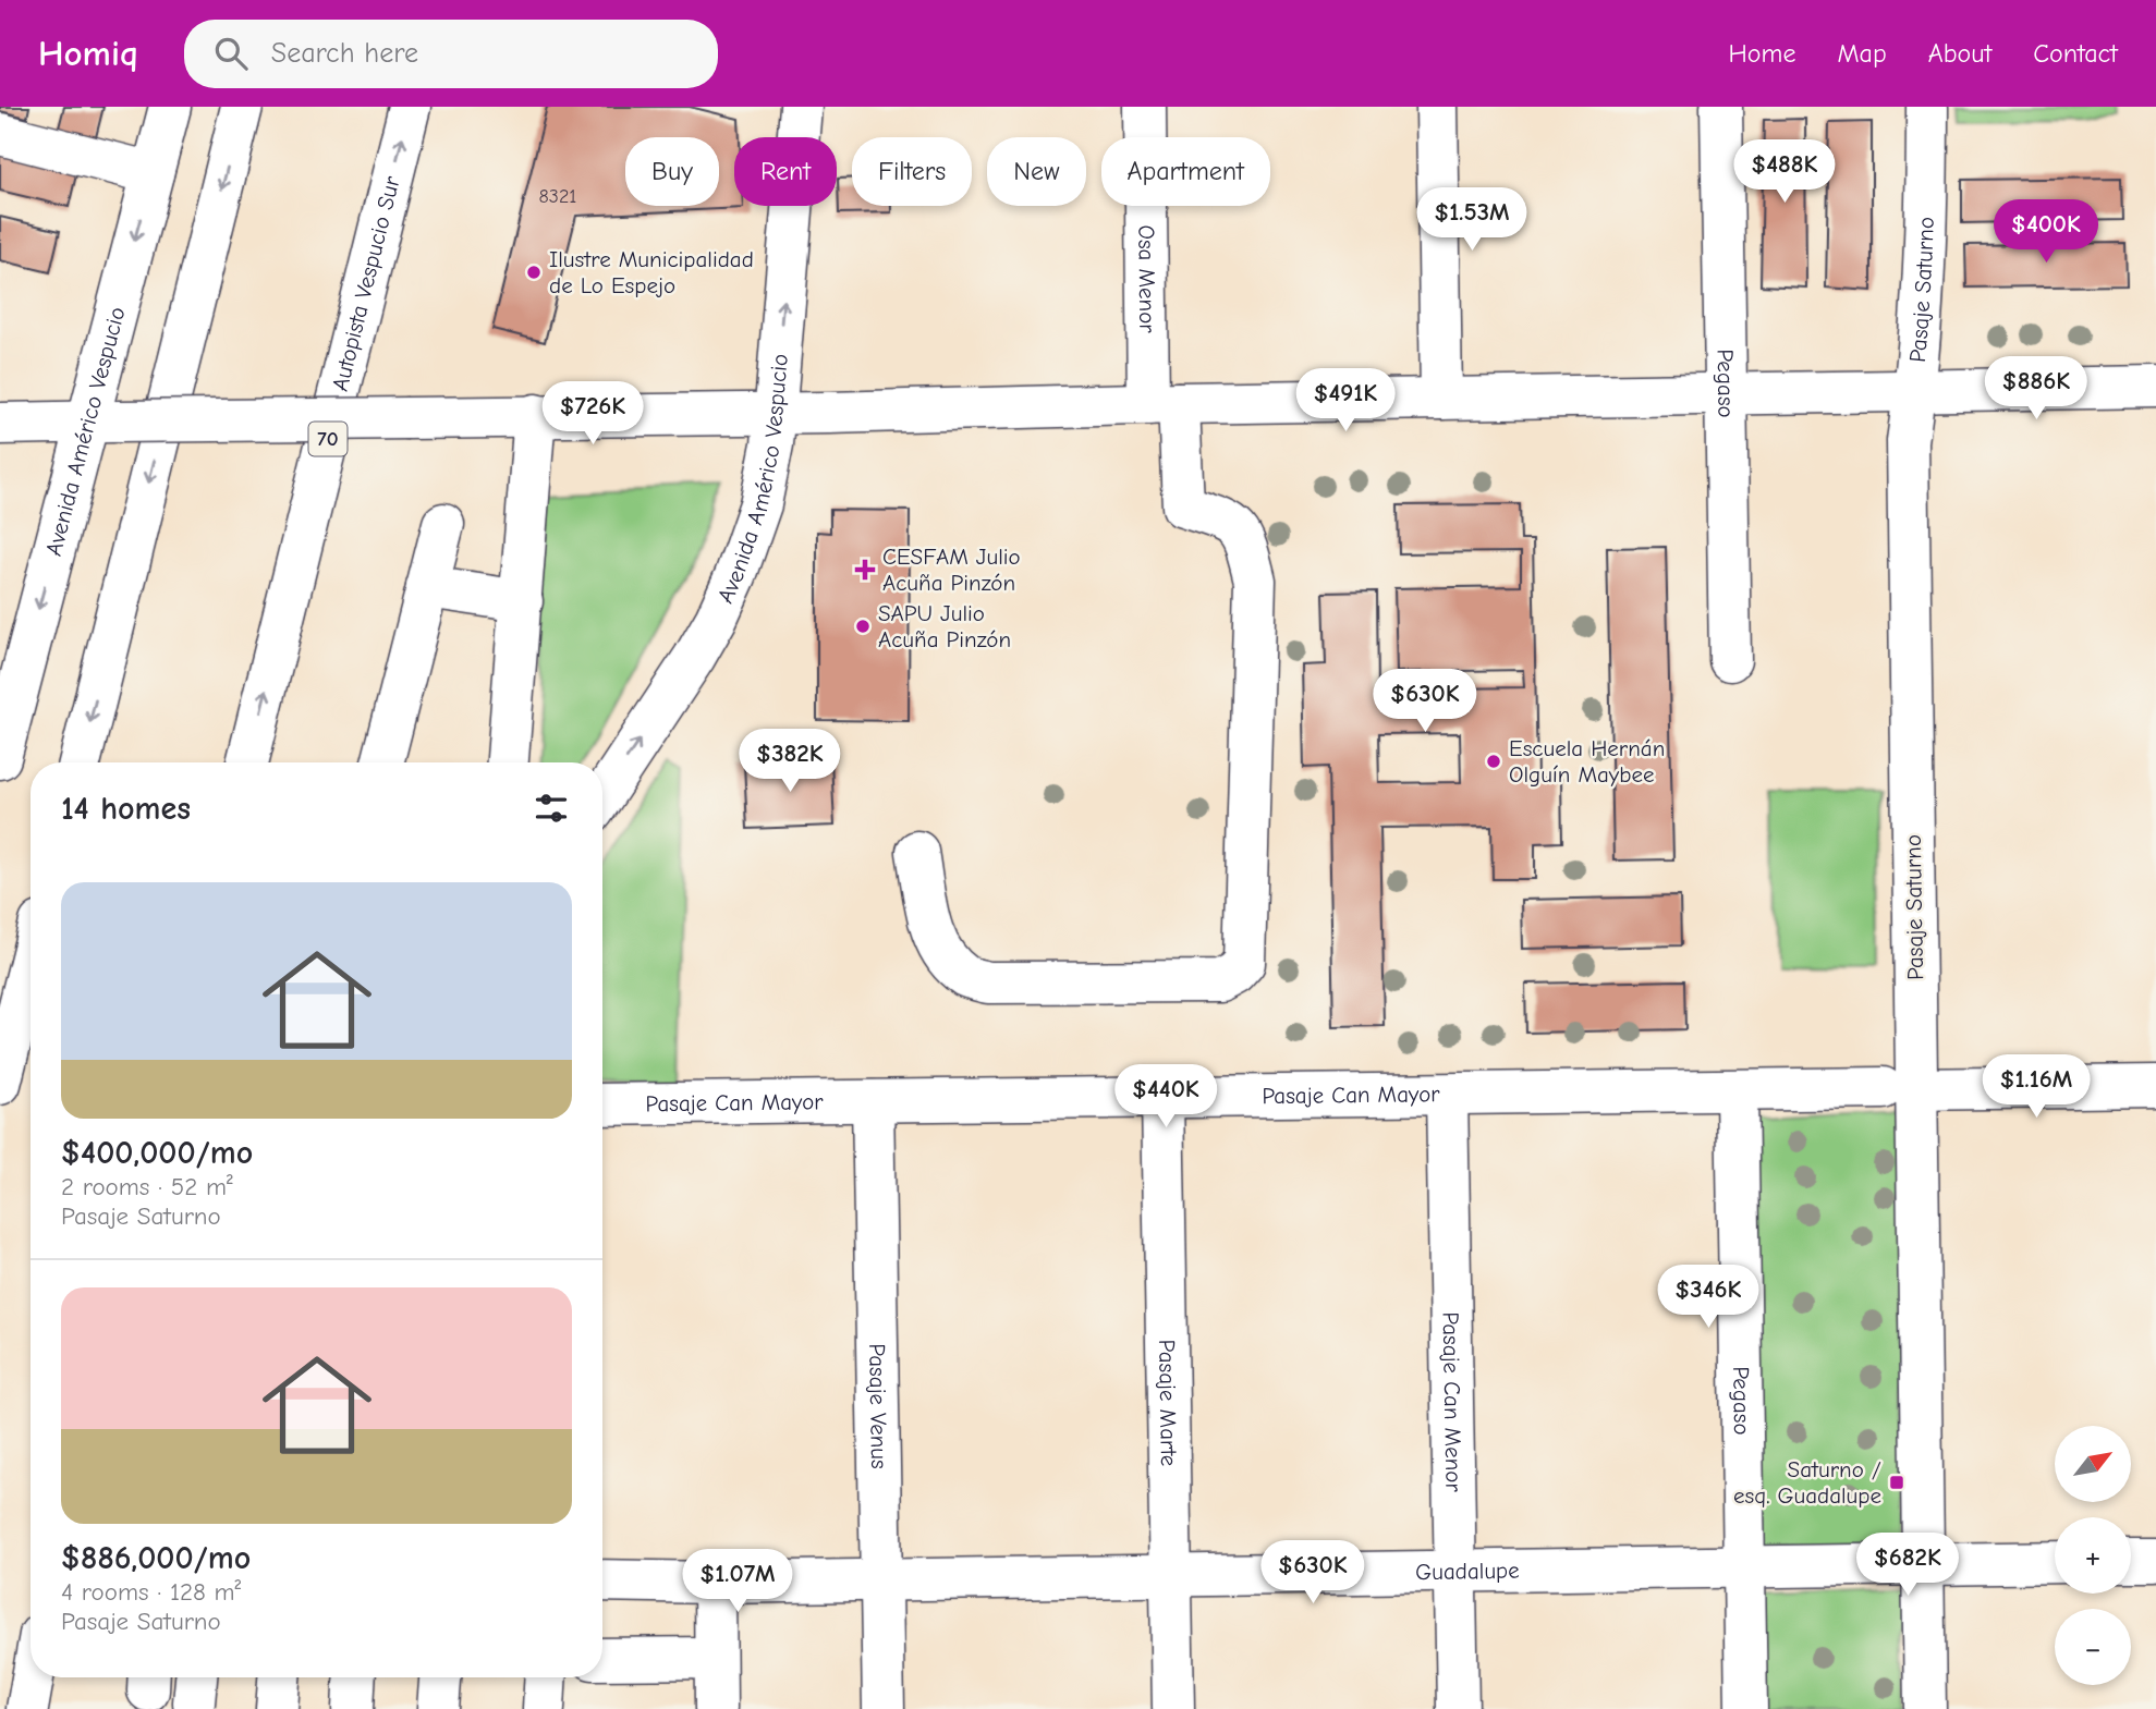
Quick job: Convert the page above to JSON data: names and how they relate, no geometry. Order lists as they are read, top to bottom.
{
  "streets": {
    "main road": [
      "Osa Menor",
      "Autopista Vespucio Sur",
      "Pasaje Saturno",
      "Pegaso",
      "Avenida Américo Vespucio",
      "70",
      "Pasaje Can Mayor",
      "Pasaje Can Menor",
      "Pasaje Marte",
      "Pasaje Venus",
      "Guadalupe"
    ]
  },
  "crossings": [
    ["Pasaje Saturno", "Pasaje Can Mayor"],
    ["Pasaje Saturno", "Guadalupe"],
    ["Pegaso", "Pasaje Can Mayor"],
    ["Pegaso", "Guadalupe"],
    ["Pasaje Can Mayor", "Pasaje Can Menor"],
    ["Pasaje Can Mayor", "Pasaje Marte"],
    ["Pasaje Can Mayor", "Pasaje Venus"],
    ["Pasaje Can Menor", "Guadalupe"],
    ["Pasaje Marte", "Guadalupe"],
    ["Pasaje Venus", "Guadalupe"]
  ],
  "places": {
    "other": ["Ilustre Municipalidad de Lo Espejo", "SAPU Julio Acuña Pinzón", "Escuela Hernán Olguín Maybee"],
    "health": ["CESFAM Julio Acuña Pinzón"],
    "transit": ["Saturno / esq. Guadalupe"]
  },
  "house_numbers": ["8321"],
  "north": "top right",
  "page": {
    "header": "Homiq",
    "search": "Search here",
    "nav": [
      "Home",
      "Map",
      "About",
      "Contact"
    ],
    "chip": [
      "Buy",
      "Rent",
      "Filters",
      "New",
      "Apartment"
    ],
    "price": [
      "$488K",
      "$1.53M",
      "$400K",
      "$886K",
      "$491K",
      "$726K",
      "$630K",
      "$382K",
      "$1.16M",
      "$440K",
      "$346K",
      "$682K",
      "$630K",
      "$1.07M"
    ],
    "heading": "14 homes",
    "list": [
      {
        "name": "$400,000/mo",
        "note": "2 rooms · 52 m² · Pasaje Saturno"
      },
      {
        "name": "$886,000/mo",
        "note": "4 rooms · 128 m² · Pasaje Saturno"
      }
    ],
    "map_buttons": ["+", "−"]
  }
}
